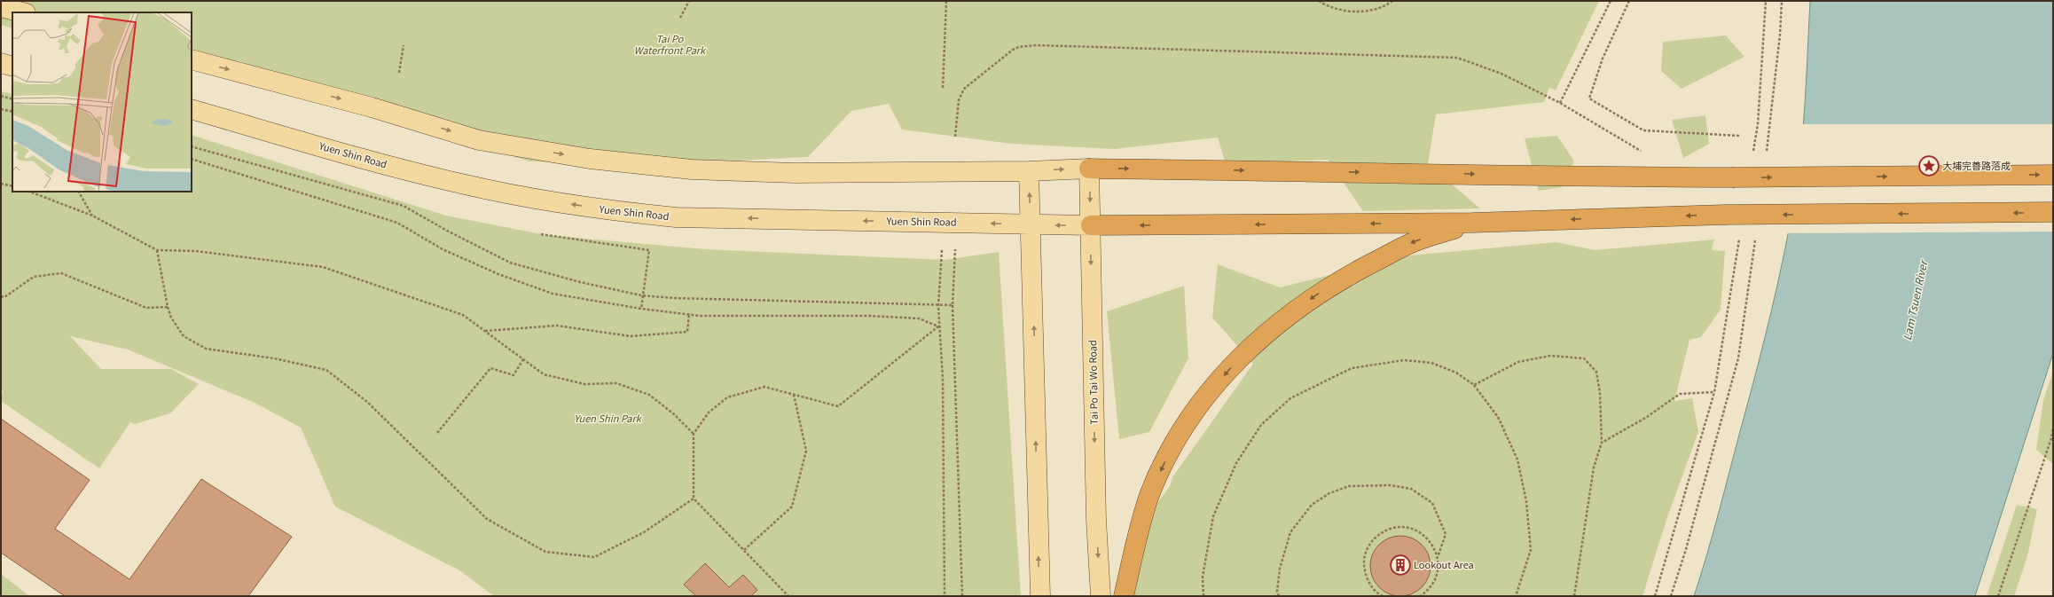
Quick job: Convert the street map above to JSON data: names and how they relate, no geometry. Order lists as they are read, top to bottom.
{
  "streets": {
    "main road": ["Yuen Shin Road", "Tai Po Tai Wo Road"]
  },
  "crossings": [
    ["Yuen Shin Road", "Tai Po Tai Wo Road"]
  ],
  "water": ["Lam Tsuen River"],
  "parks": ["Tai Po Waterfront Park", "Yuen Shin Park"],
  "places": {
    "place": ["大埔完善路落成"],
    "building": ["Lookout Area"]
  }
}
